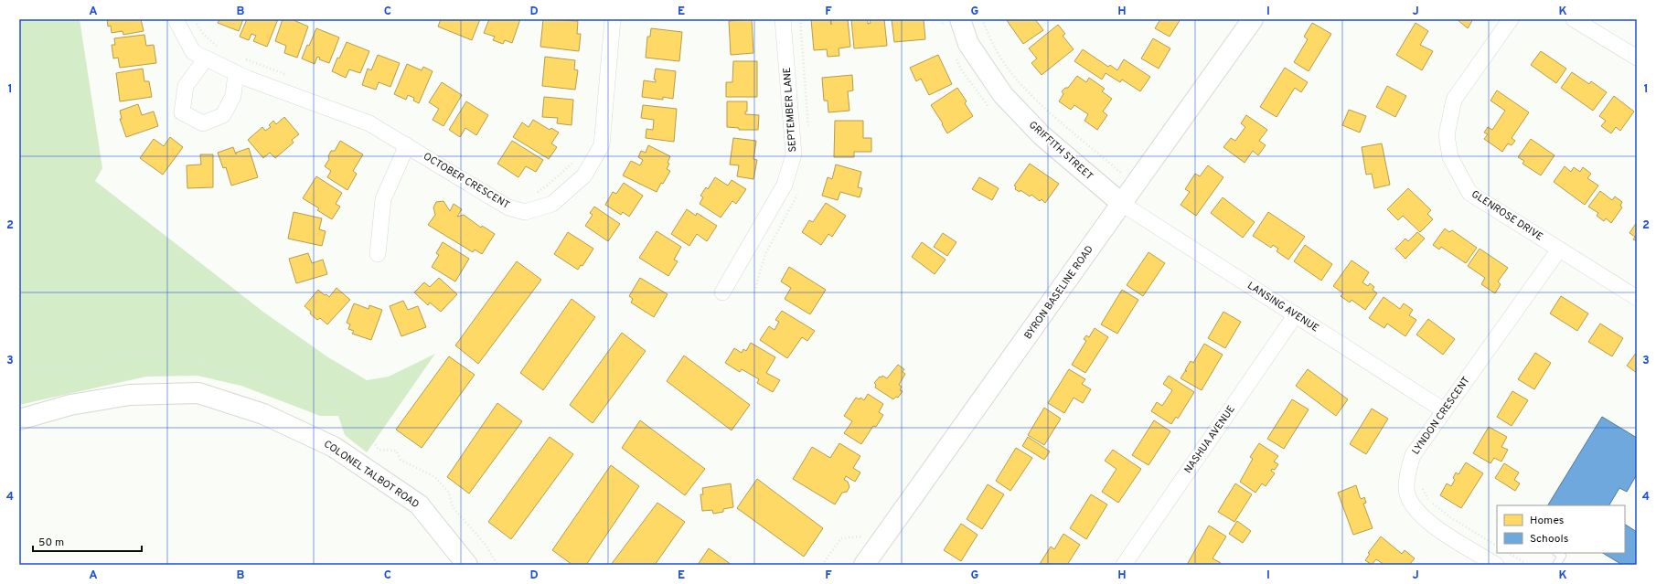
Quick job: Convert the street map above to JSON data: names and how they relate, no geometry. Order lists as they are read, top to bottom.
{
  "streets": {
    "main road": ["GRIFFITH STREET", "BYRON BASELINE ROAD", "COLONEL TALBOT ROAD"],
    "street": [
      "SEPTEMBER LANE",
      "OCTOBER CRESCENT",
      "GLENROSE DRIVE",
      "LANSING AVENUE",
      "LYNDON CRESCENT",
      "NASHUA AVENUE"
    ]
  },
  "crossings": [
    ["GRIFFITH STREET", "BYRON BASELINE ROAD"],
    ["GRIFFITH STREET", "LANSING AVENUE"],
    ["GLENROSE DRIVE", "LYNDON CRESCENT"],
    ["BYRON BASELINE ROAD", "LANSING AVENUE"],
    ["LANSING AVENUE", "LYNDON CRESCENT"],
    ["LANSING AVENUE", "NASHUA AVENUE"]
  ],
  "legend": ["Homes", "Schools"],
  "scale_bar": "50 m",
  "grid": {
    "columns": [
      "A",
      "B",
      "C",
      "D",
      "E",
      "F",
      "G",
      "H",
      "I",
      "J",
      "K"
    ],
    "rows": [
      "1",
      "2",
      "3",
      "4"
    ]
  }
}
